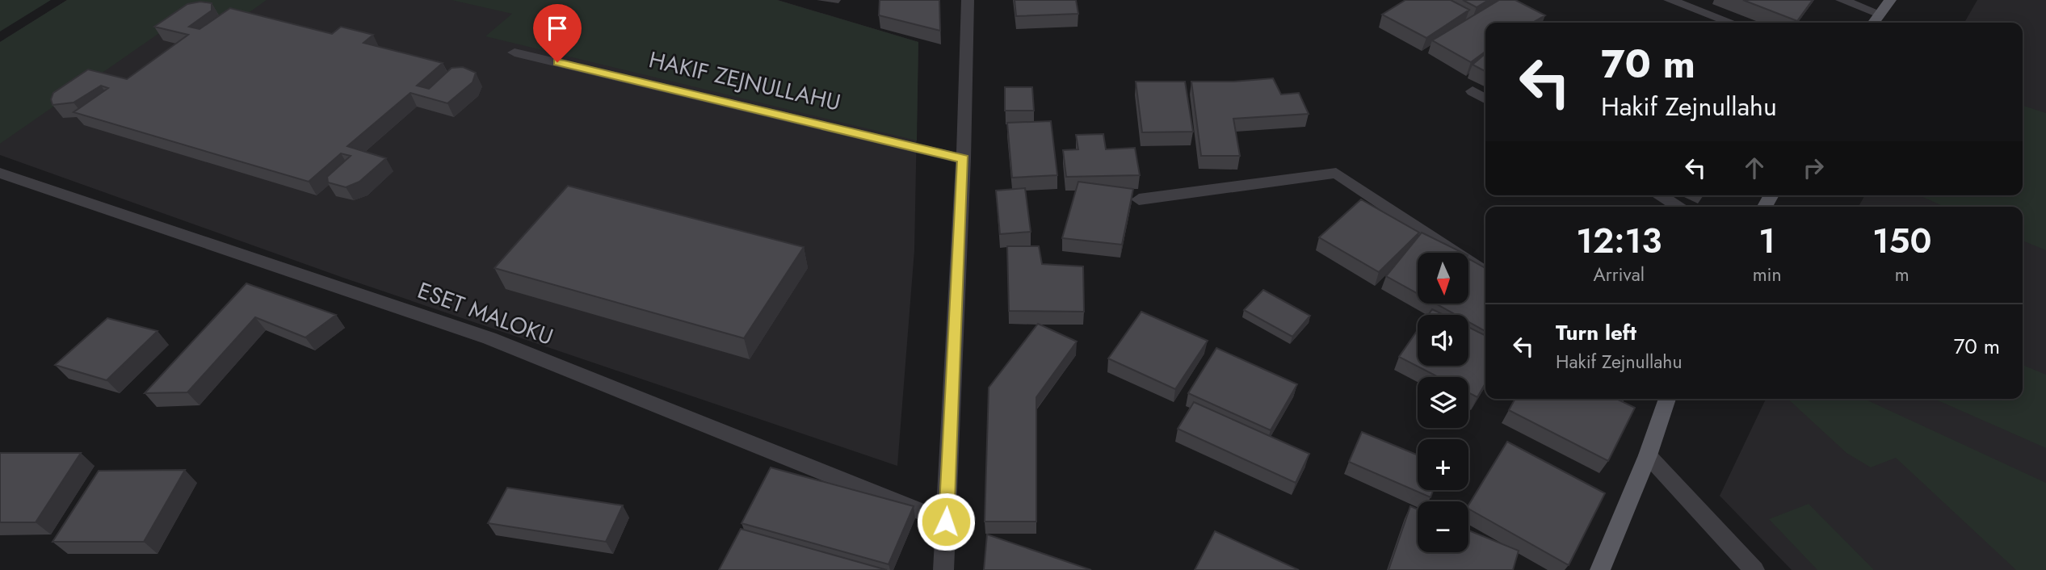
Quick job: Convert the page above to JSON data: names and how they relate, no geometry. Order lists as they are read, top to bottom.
{
  "streets": {
    "street": ["HAKIF ZEJNULLAHU", "ESET MALOKU"]
  },
  "north": "bottom",
  "page": {
    "turn": ["70 m", "Hakif Zejnullahu"],
    "eta": [
      "12:13",
      "Arrival",
      "1",
      "min",
      "150",
      "m"
    ],
    "map_buttons": ["+", "−"],
    "list": [
      {
        "name": "Turn left",
        "note": "Hakif Zejnullahu",
        "value": "70 m"
      }
    ]
  }
}
